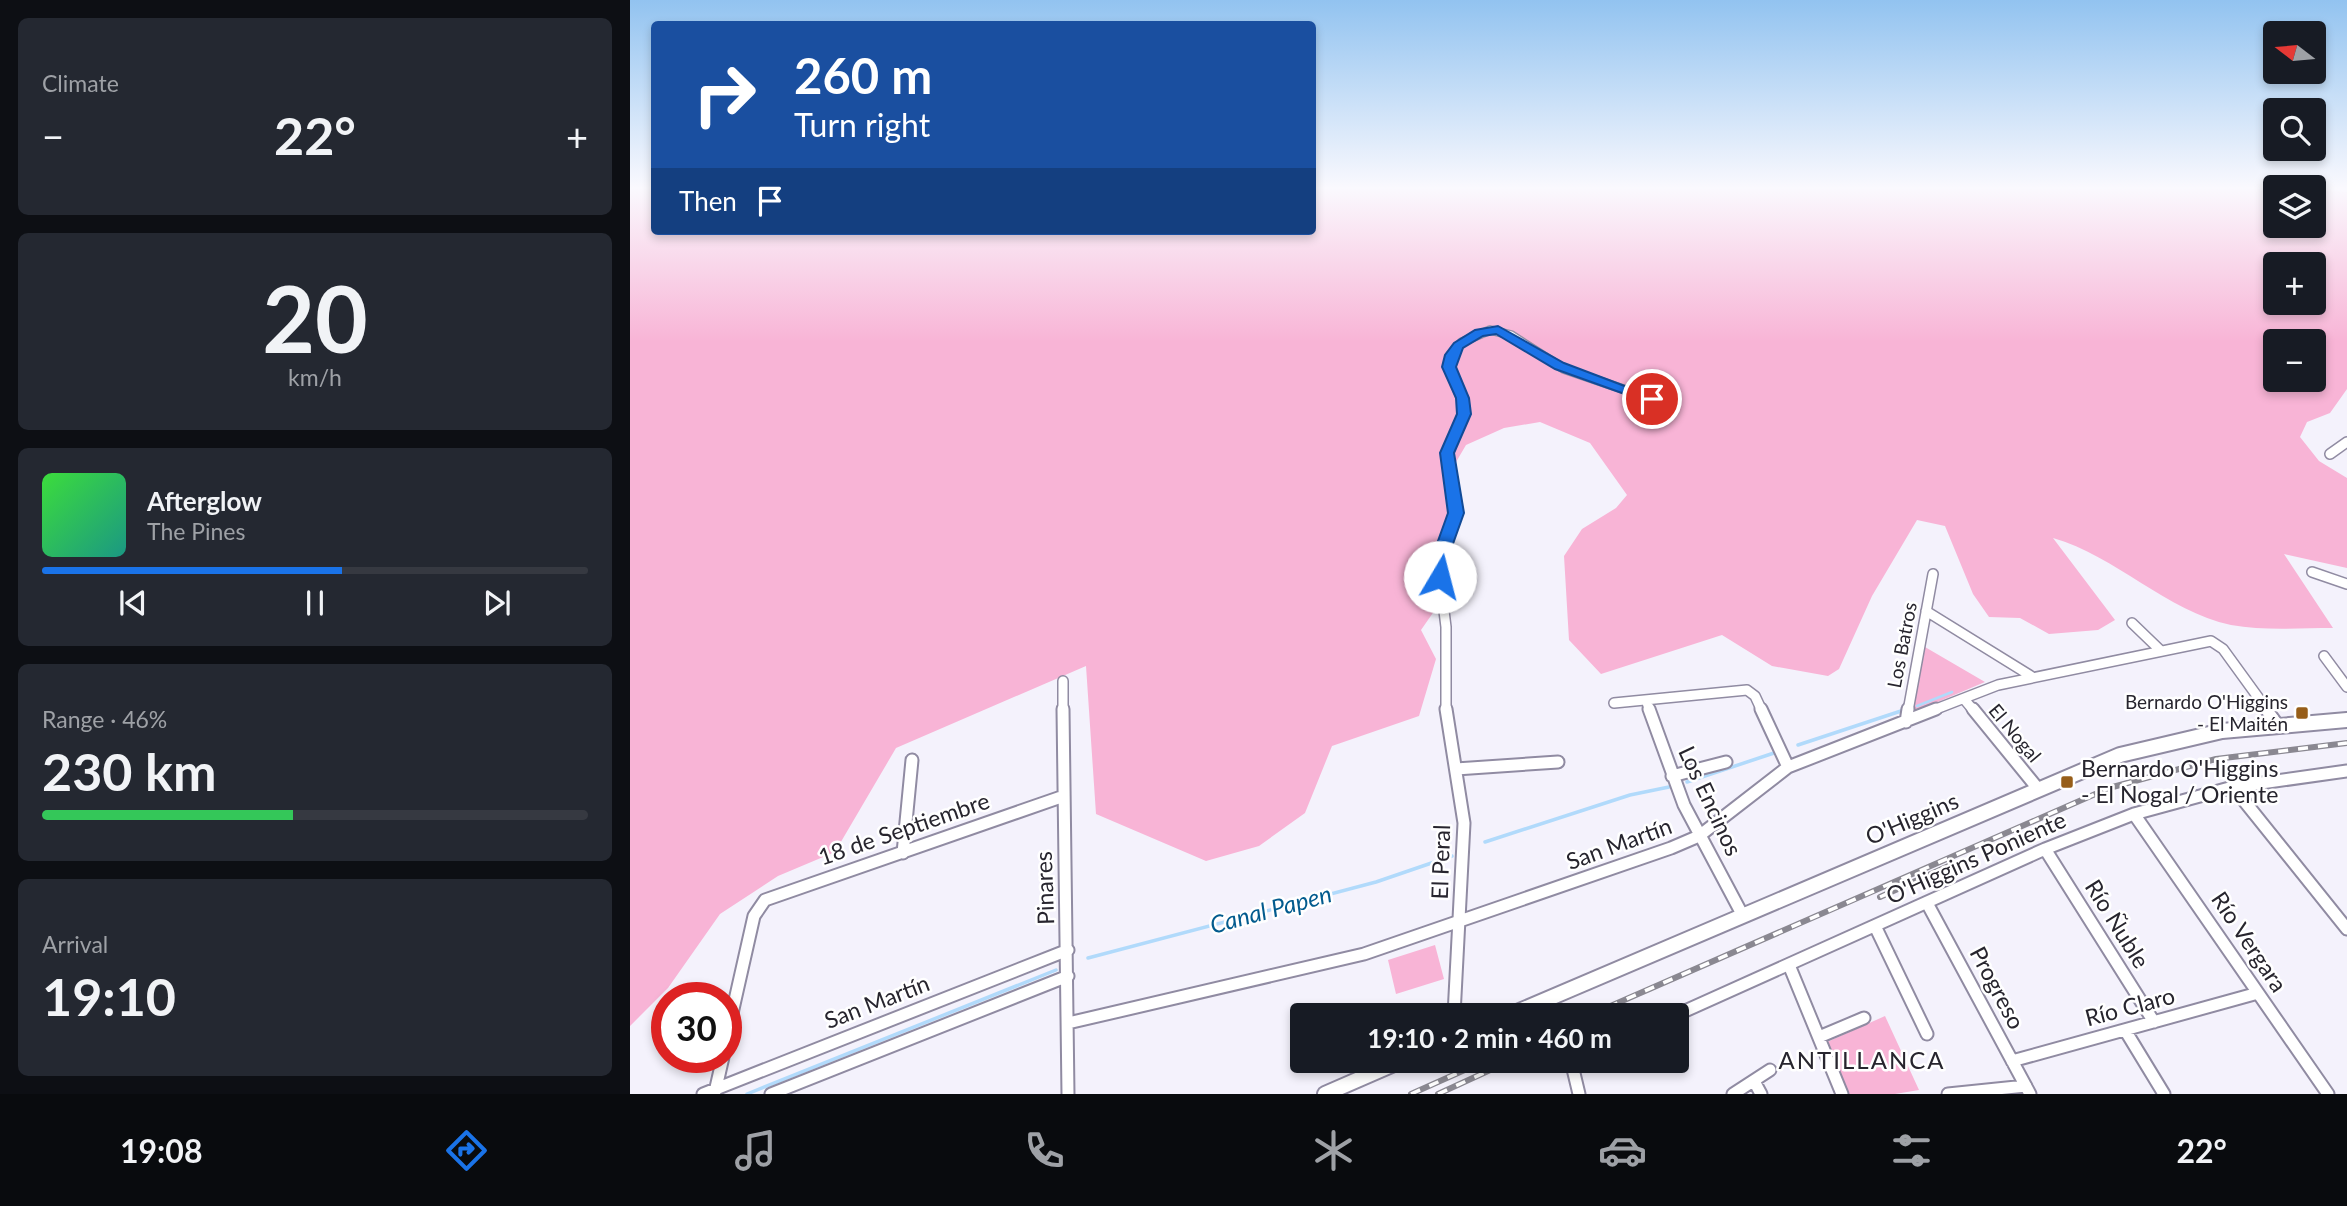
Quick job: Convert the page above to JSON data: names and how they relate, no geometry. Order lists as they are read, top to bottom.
{
  "streets": {
    "street": [
      "Los Batros",
      "El Nogal",
      "Los Encinos",
      "O'Higgins",
      "18 de Septiembre",
      "San Martín",
      "O'Higgins Poniente",
      "El Peral",
      "Pinares",
      "Río Ñuble",
      "Río Vergara",
      "Progreso",
      "Río Claro"
    ]
  },
  "crossings": [
    ["Los Batros", "San Martín"],
    ["El Nogal", "O'Higgins"],
    ["El Nogal", "San Martín"],
    ["Los Encinos", "O'Higgins"],
    ["Los Encinos", "San Martín"],
    ["O'Higgins", "San Martín"],
    ["18 de Septiembre", "Pinares"],
    ["San Martín", "El Peral"],
    ["San Martín", "Pinares"],
    ["O'Higgins Poniente", "Río Ñuble"],
    ["O'Higgins Poniente", "Río Vergara"],
    ["O'Higgins Poniente", "Progreso"],
    ["Río Ñuble", "Río Claro"],
    ["Río Vergara", "Río Claro"],
    ["Progreso", "Río Claro"]
  ],
  "districts": ["ANTILLANCA"],
  "water": ["Canal Papen"],
  "places": {
    "transit": ["Bernardo O'Higgins - El Maitén", "Bernardo O'Higgins - El Nogal / Oriente"]
  },
  "north": "left",
  "page": {
    "tile": [
      "Climate",
      ["20", "km/h"],
      ["Range · 46%", "230 km"],
      ["Arrival", "19:10"]
    ],
    "map_buttons": ["+", "−"],
    "turn": ["260 m", "Turn right"],
    "heat": ["−", "22°", "+"],
    "then": "Then",
    "song": ["Afterglow", "The Pines"],
    "limit": "30",
    "trip": "19:10 · 2 min · 460 m",
    "tabs": ["19:08", "22°"]
  }
}
